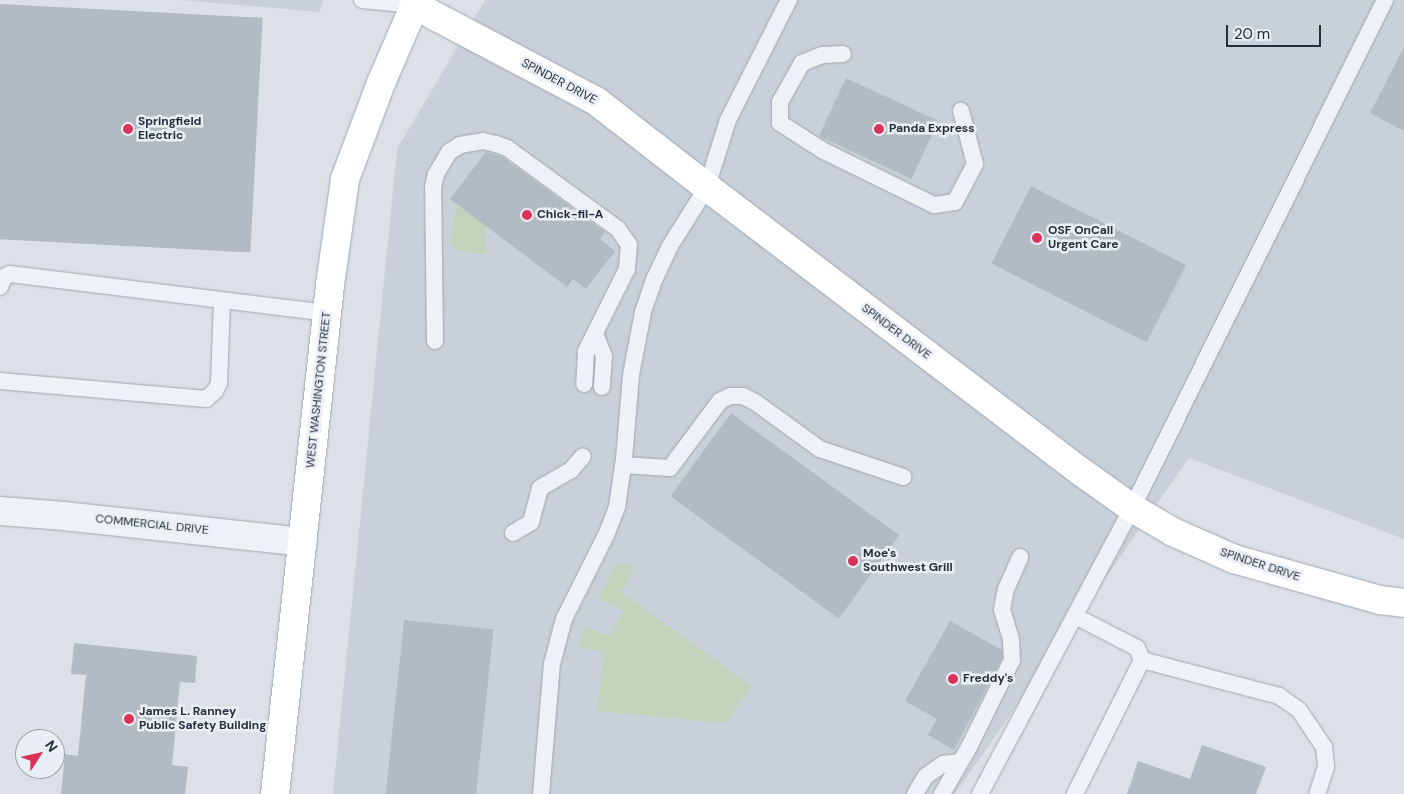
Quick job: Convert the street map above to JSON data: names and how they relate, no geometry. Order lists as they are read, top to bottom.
{
  "streets": {
    "street": ["SPINDER DRIVE", "WEST WASHINGTON STREET", "COMMERCIAL DRIVE"]
  },
  "crossings": [
    ["SPINDER DRIVE", "WEST WASHINGTON STREET"],
    ["WEST WASHINGTON STREET", "COMMERCIAL DRIVE"]
  ],
  "places": [
    "Springfield Electric",
    "Panda Express",
    "Chick-fil-A",
    "OSF OnCall Urgent Care",
    "Moe's Southwest Grill",
    "Freddy's",
    "James L. Ranney Public Safety Building"
  ],
  "scale_bar": "20 m",
  "north": "top right"
}
